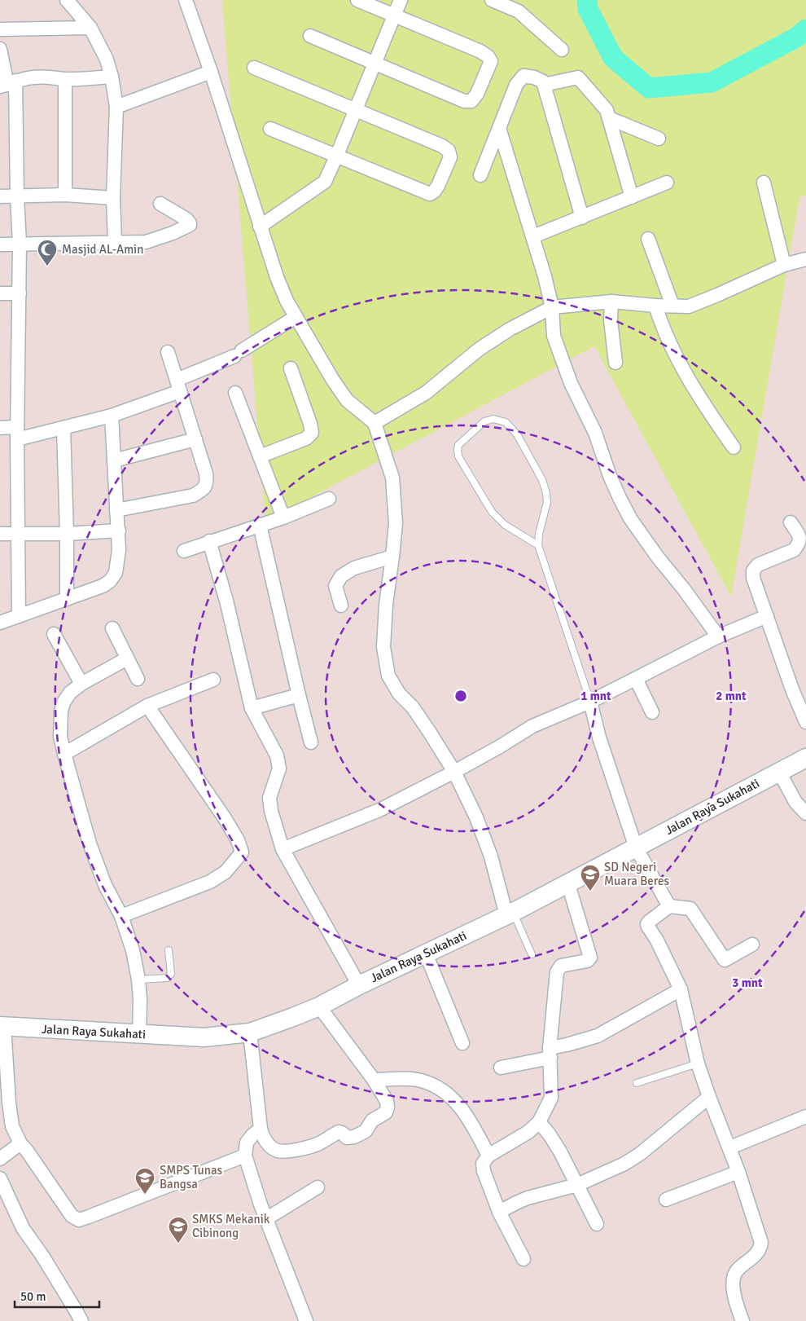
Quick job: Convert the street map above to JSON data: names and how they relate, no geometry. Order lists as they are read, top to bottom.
{
  "streets": {
    "main road": ["Jalan Raya Sukahati"]
  },
  "places": {
    "mosque": ["Masjid AL-Amin"],
    "school or university": ["SD Negeri Muara Beres", "SMPS Tunas Bangsa", "SMKS Mekanik Cibinong"]
  },
  "scale_bar": "50 m",
  "rings": ["1 mnt", "2 mnt", "3 mnt"]
}
